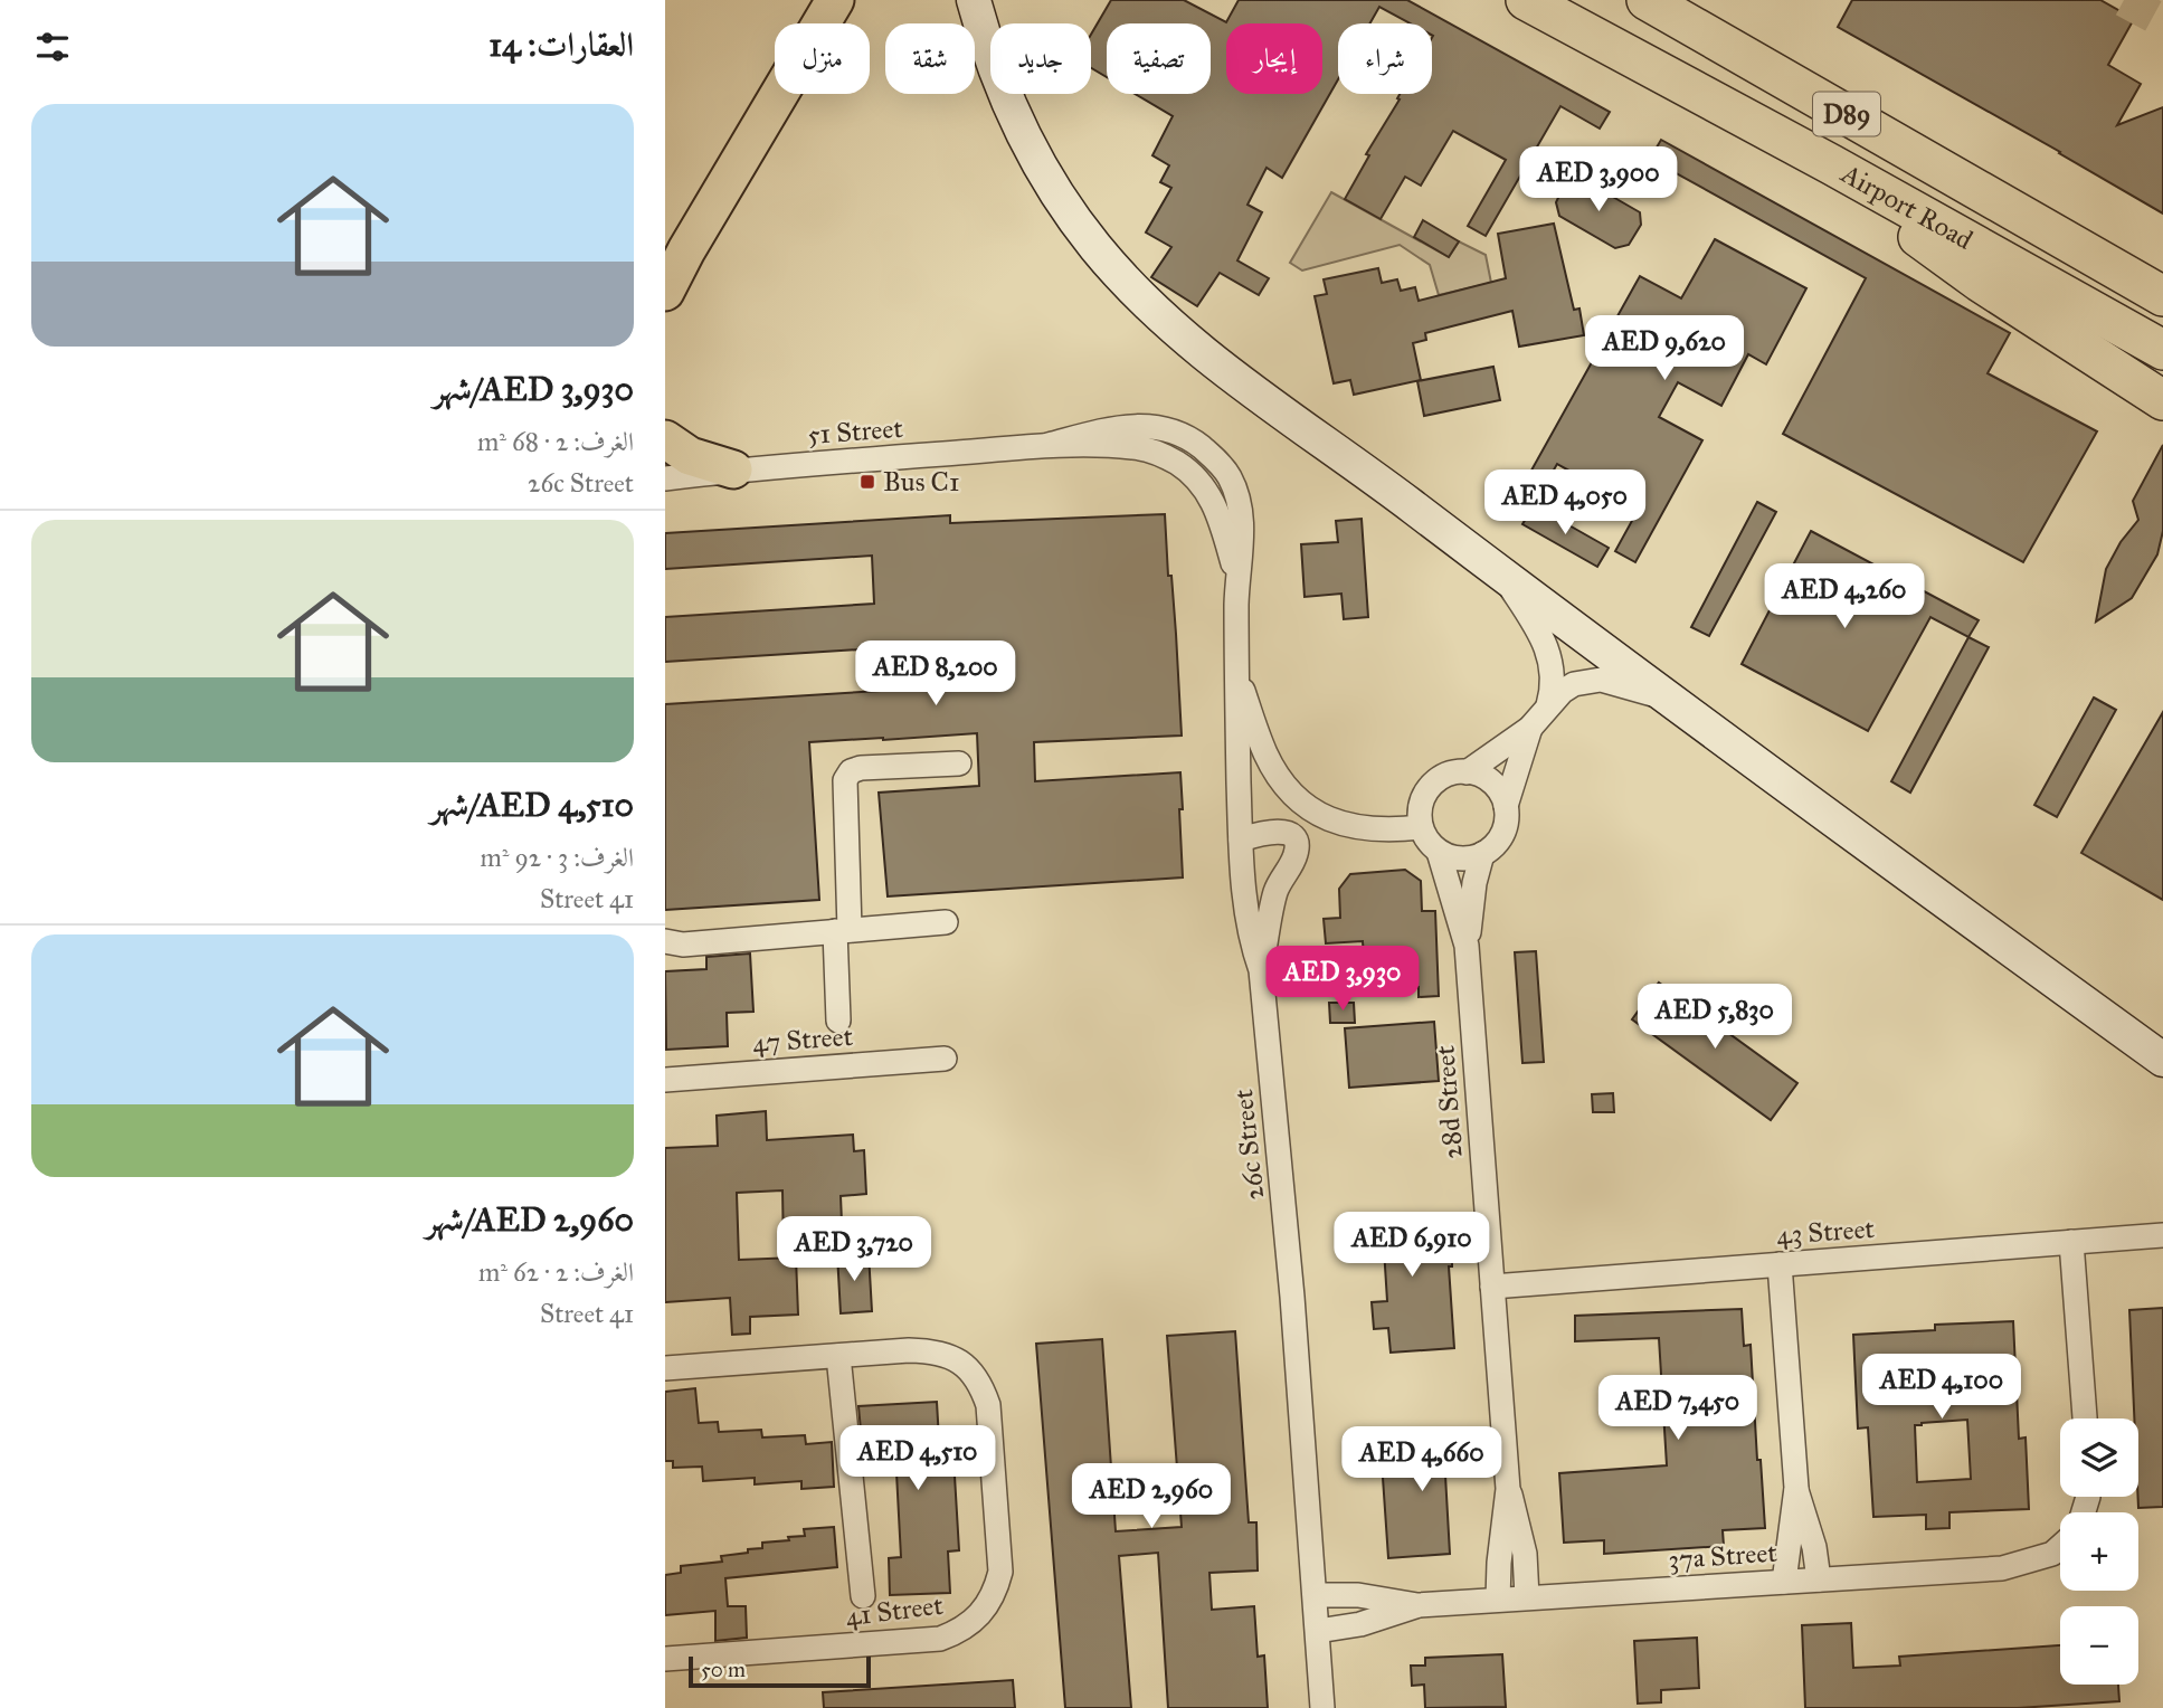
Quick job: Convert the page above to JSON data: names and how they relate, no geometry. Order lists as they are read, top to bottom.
{
  "streets": {
    "highway": ["D89", "Airport Road"],
    "street": [
      "51 Street",
      "47 Street",
      "28d Street",
      "26c Street",
      "43 Street",
      "37a Street",
      "41 Street"
    ]
  },
  "crossings": [
    ["51 Street", "26c Street"],
    ["28d Street", "43 Street"]
  ],
  "places": {
    "transit": ["Bus C1"]
  },
  "scale_bar": "50 m",
  "page": {
    "heading": "العقارات: 14",
    "chip": [
      "شراء",
      "إيجار",
      "تصفية",
      "جديد",
      "شقة",
      "منزل"
    ],
    "list": [
      {
        "name": "AED 3,930/شهر",
        "note": "الغرف: 2 · 68 m² · 26c Street"
      },
      {
        "name": "AED 4,510/شهر",
        "note": "الغرف: 3 · 92 m² · 41 Street"
      },
      {
        "name": "AED 2,960/شهر",
        "note": "الغرف: 2 · 62 m² · 41 Street"
      }
    ],
    "price": [
      "AED 3,900",
      "AED 9,620",
      "AED 4,050",
      "AED 4,260",
      "AED 8,200",
      "AED 3,930",
      "AED 5,830",
      "AED 6,910",
      "AED 3,720",
      "AED 4,100",
      "AED 7,450",
      "AED 4,510",
      "AED 4,660",
      "AED 2,960"
    ],
    "map_buttons": ["+", "−"],
    "scale": "50 m"
  }
}
